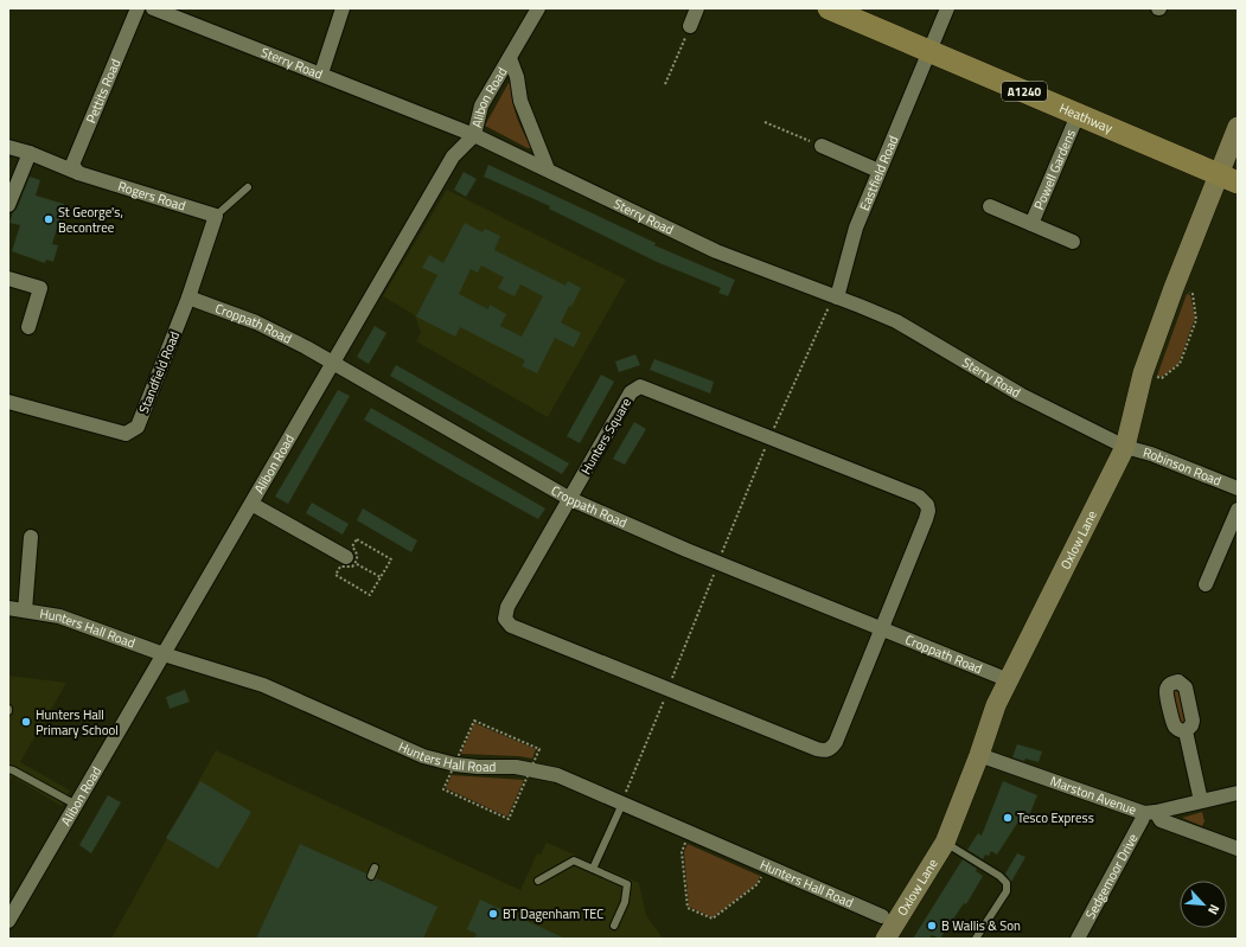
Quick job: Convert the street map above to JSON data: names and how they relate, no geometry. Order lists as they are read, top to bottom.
{
  "streets": {
    "main road": ["A1240", "Heathway"],
    "street": [
      "Sterry Road",
      "Pettits Road",
      "Alibon Road",
      "Powell Gardens",
      "Eastfield Road",
      "Rogers Road",
      "Croppath Road",
      "Standfield Road",
      "Hunters Square",
      "Robinson Road",
      "Oxlow Lane",
      "Hunters Hall Road",
      "Marston Avenue",
      "Sedgemoor Drive"
    ]
  },
  "crossings": [
    ["Sterry Road", "Alibon Road"],
    ["Sterry Road", "Eastfield Road"],
    ["Sterry Road", "Robinson Road"],
    ["Sterry Road", "Oxlow Lane"],
    ["Pettits Road", "Rogers Road"],
    ["Alibon Road", "Croppath Road"],
    ["Alibon Road", "Hunters Hall Road"],
    ["Heathway", "Powell Gardens"],
    ["Heathway", "Eastfield Road"],
    ["Heathway", "Oxlow Lane"],
    ["Croppath Road", "Standfield Road"],
    ["Croppath Road", "Hunters Square"],
    ["Croppath Road", "Oxlow Lane"],
    ["Robinson Road", "Oxlow Lane"],
    ["Oxlow Lane", "Marston Avenue"],
    ["Marston Avenue", "Sedgemoor Drive"]
  ],
  "places": [
    "St George's, Becontree",
    "Hunters Hall Primary School",
    "Tesco Express",
    "BT Dagenham TEC",
    "B Wallis & Son"
  ],
  "north": "bottom right"
}
